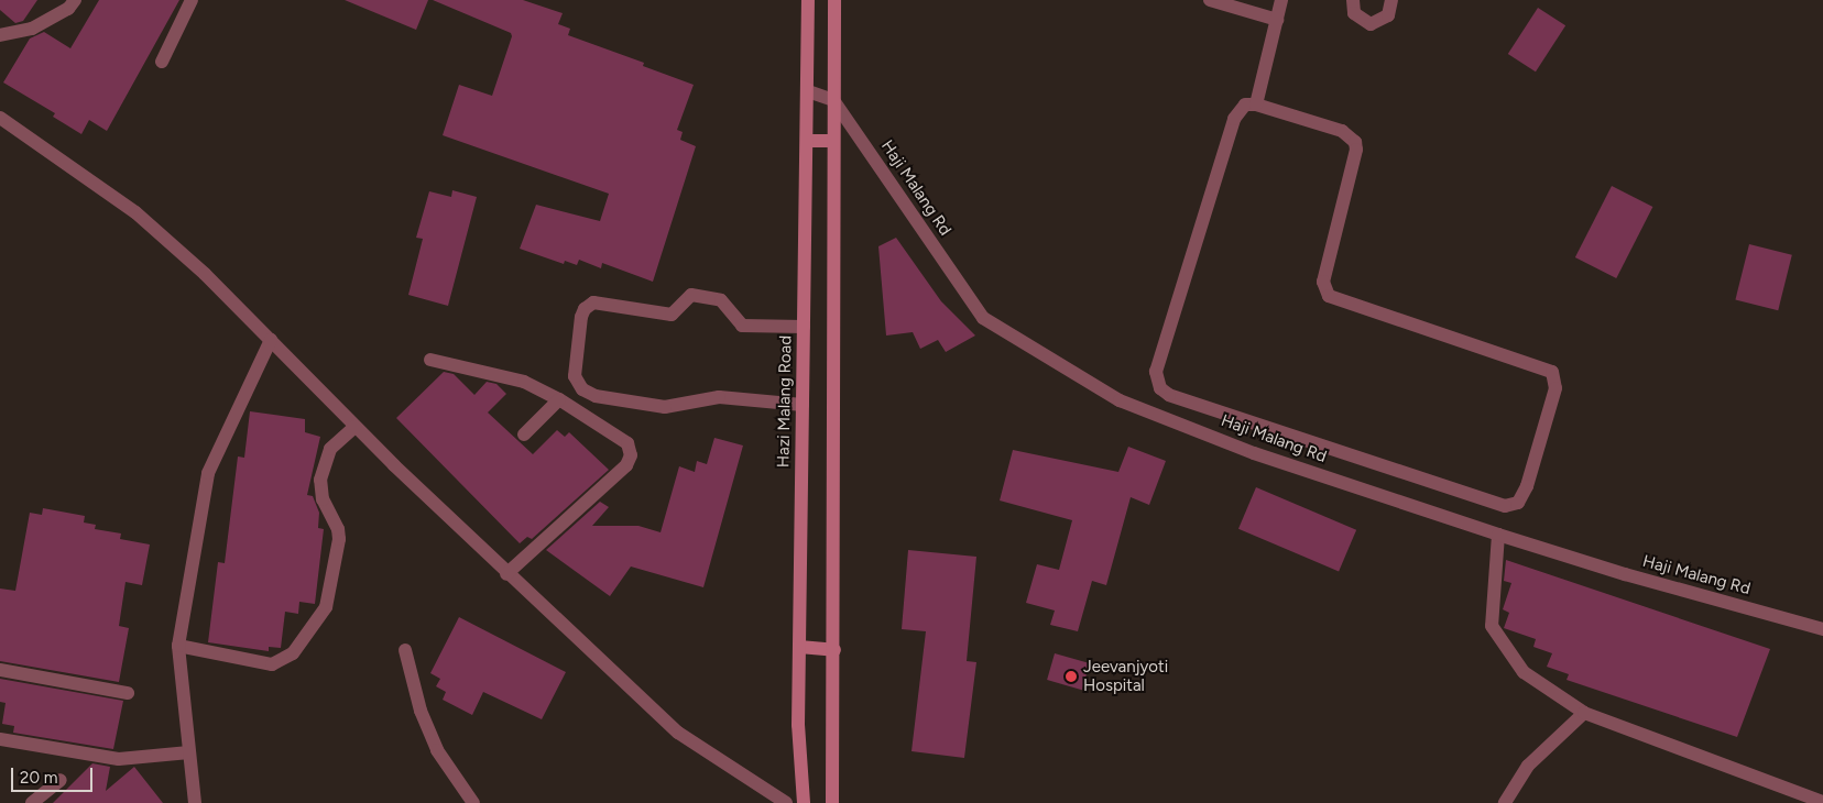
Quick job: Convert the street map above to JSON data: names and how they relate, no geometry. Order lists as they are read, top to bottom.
{
  "streets": {
    "main road": ["Hazi Malang Road"],
    "street": ["Haji Malang Rd"]
  },
  "places": ["Jeevanjyoti Hospital"],
  "scale_bar": "20 m"
}
